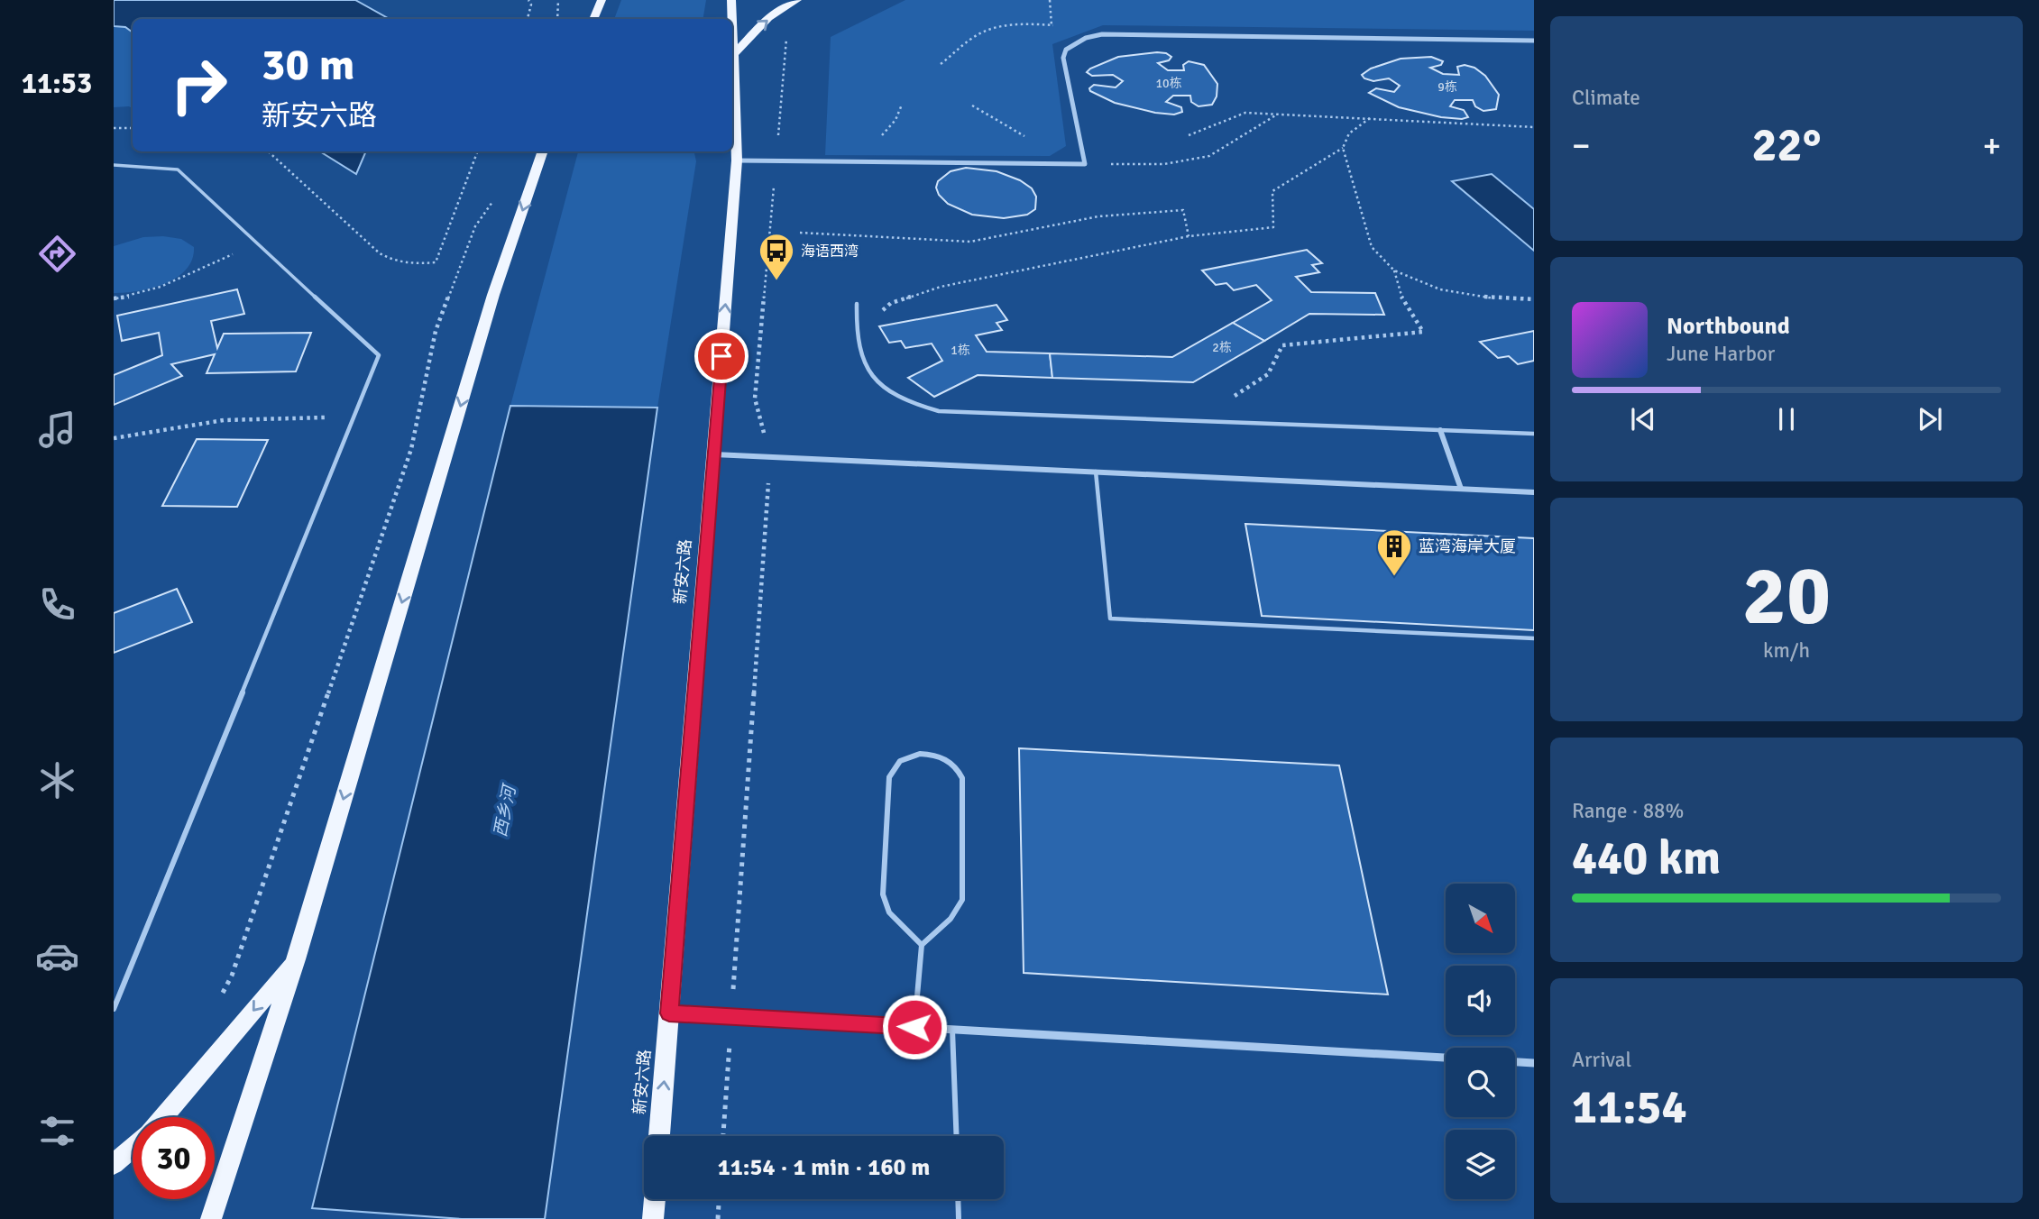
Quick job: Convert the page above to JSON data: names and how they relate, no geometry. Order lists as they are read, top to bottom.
{
  "streets": {
    "main road": ["新安六路"]
  },
  "one_way": ["新安六路"],
  "water": ["西乡河"],
  "places": {
    "bus stop": ["海语西湾"],
    "building": ["蓝湾海岸大厦"]
  },
  "house_numbers": [
    "10栋",
    "9栋",
    "2栋",
    "1栋"
  ],
  "north": "bottom right",
  "page": {
    "tabs": "11:53",
    "tile": [
      "Climate",
      ["20", "km/h"],
      ["Range · 88%", "440 km"],
      ["Arrival", "11:54"]
    ],
    "turn": ["30 m", "新安六路"],
    "heat": ["−", "22°", "+"],
    "song": ["Northbound", "June Harbor"],
    "limit": "30",
    "trip": "11:54 · 1 min · 160 m"
  }
}
